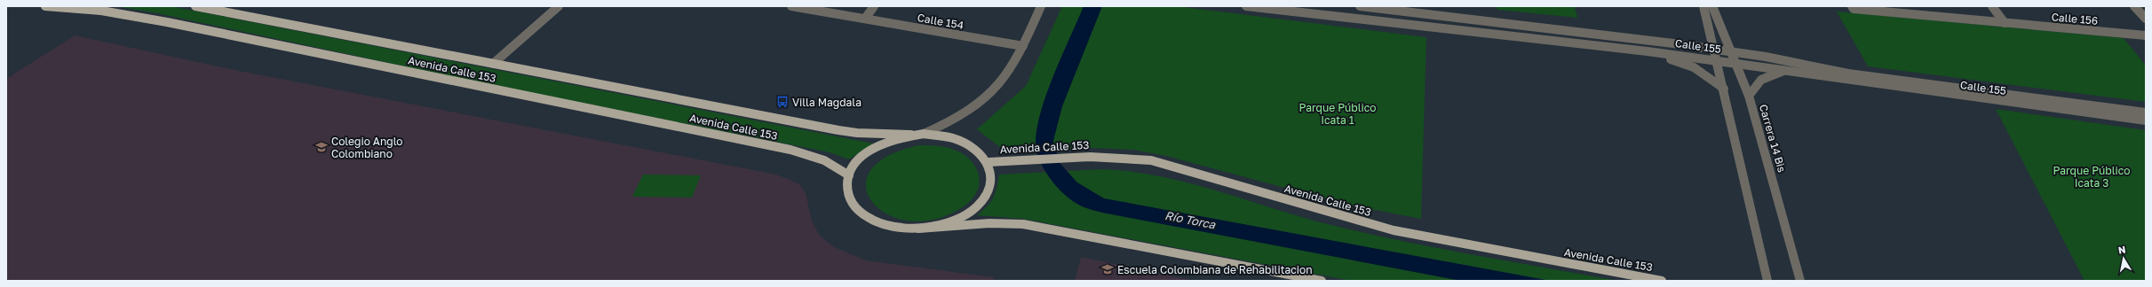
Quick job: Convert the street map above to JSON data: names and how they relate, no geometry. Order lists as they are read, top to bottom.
{
  "streets": {
    "main road": ["Avenida Calle 153"],
    "street": [
      "Calle 156",
      "Calle 154",
      "Calle 155",
      "Carrera 14 Bis"
    ]
  },
  "crossings": [
    ["Calle 155", "Carrera 14 Bis"]
  ],
  "water": ["Río Torca"],
  "parks": ["Parque Público Icata 1", "Parque Público Icata 3"],
  "places": {
    "bus stop": ["Villa Magdala"],
    "school or university": ["Colegio Anglo Colombiano", "Escuela Colombiana de Rehabilitacion"]
  },
  "north": "top"
}
